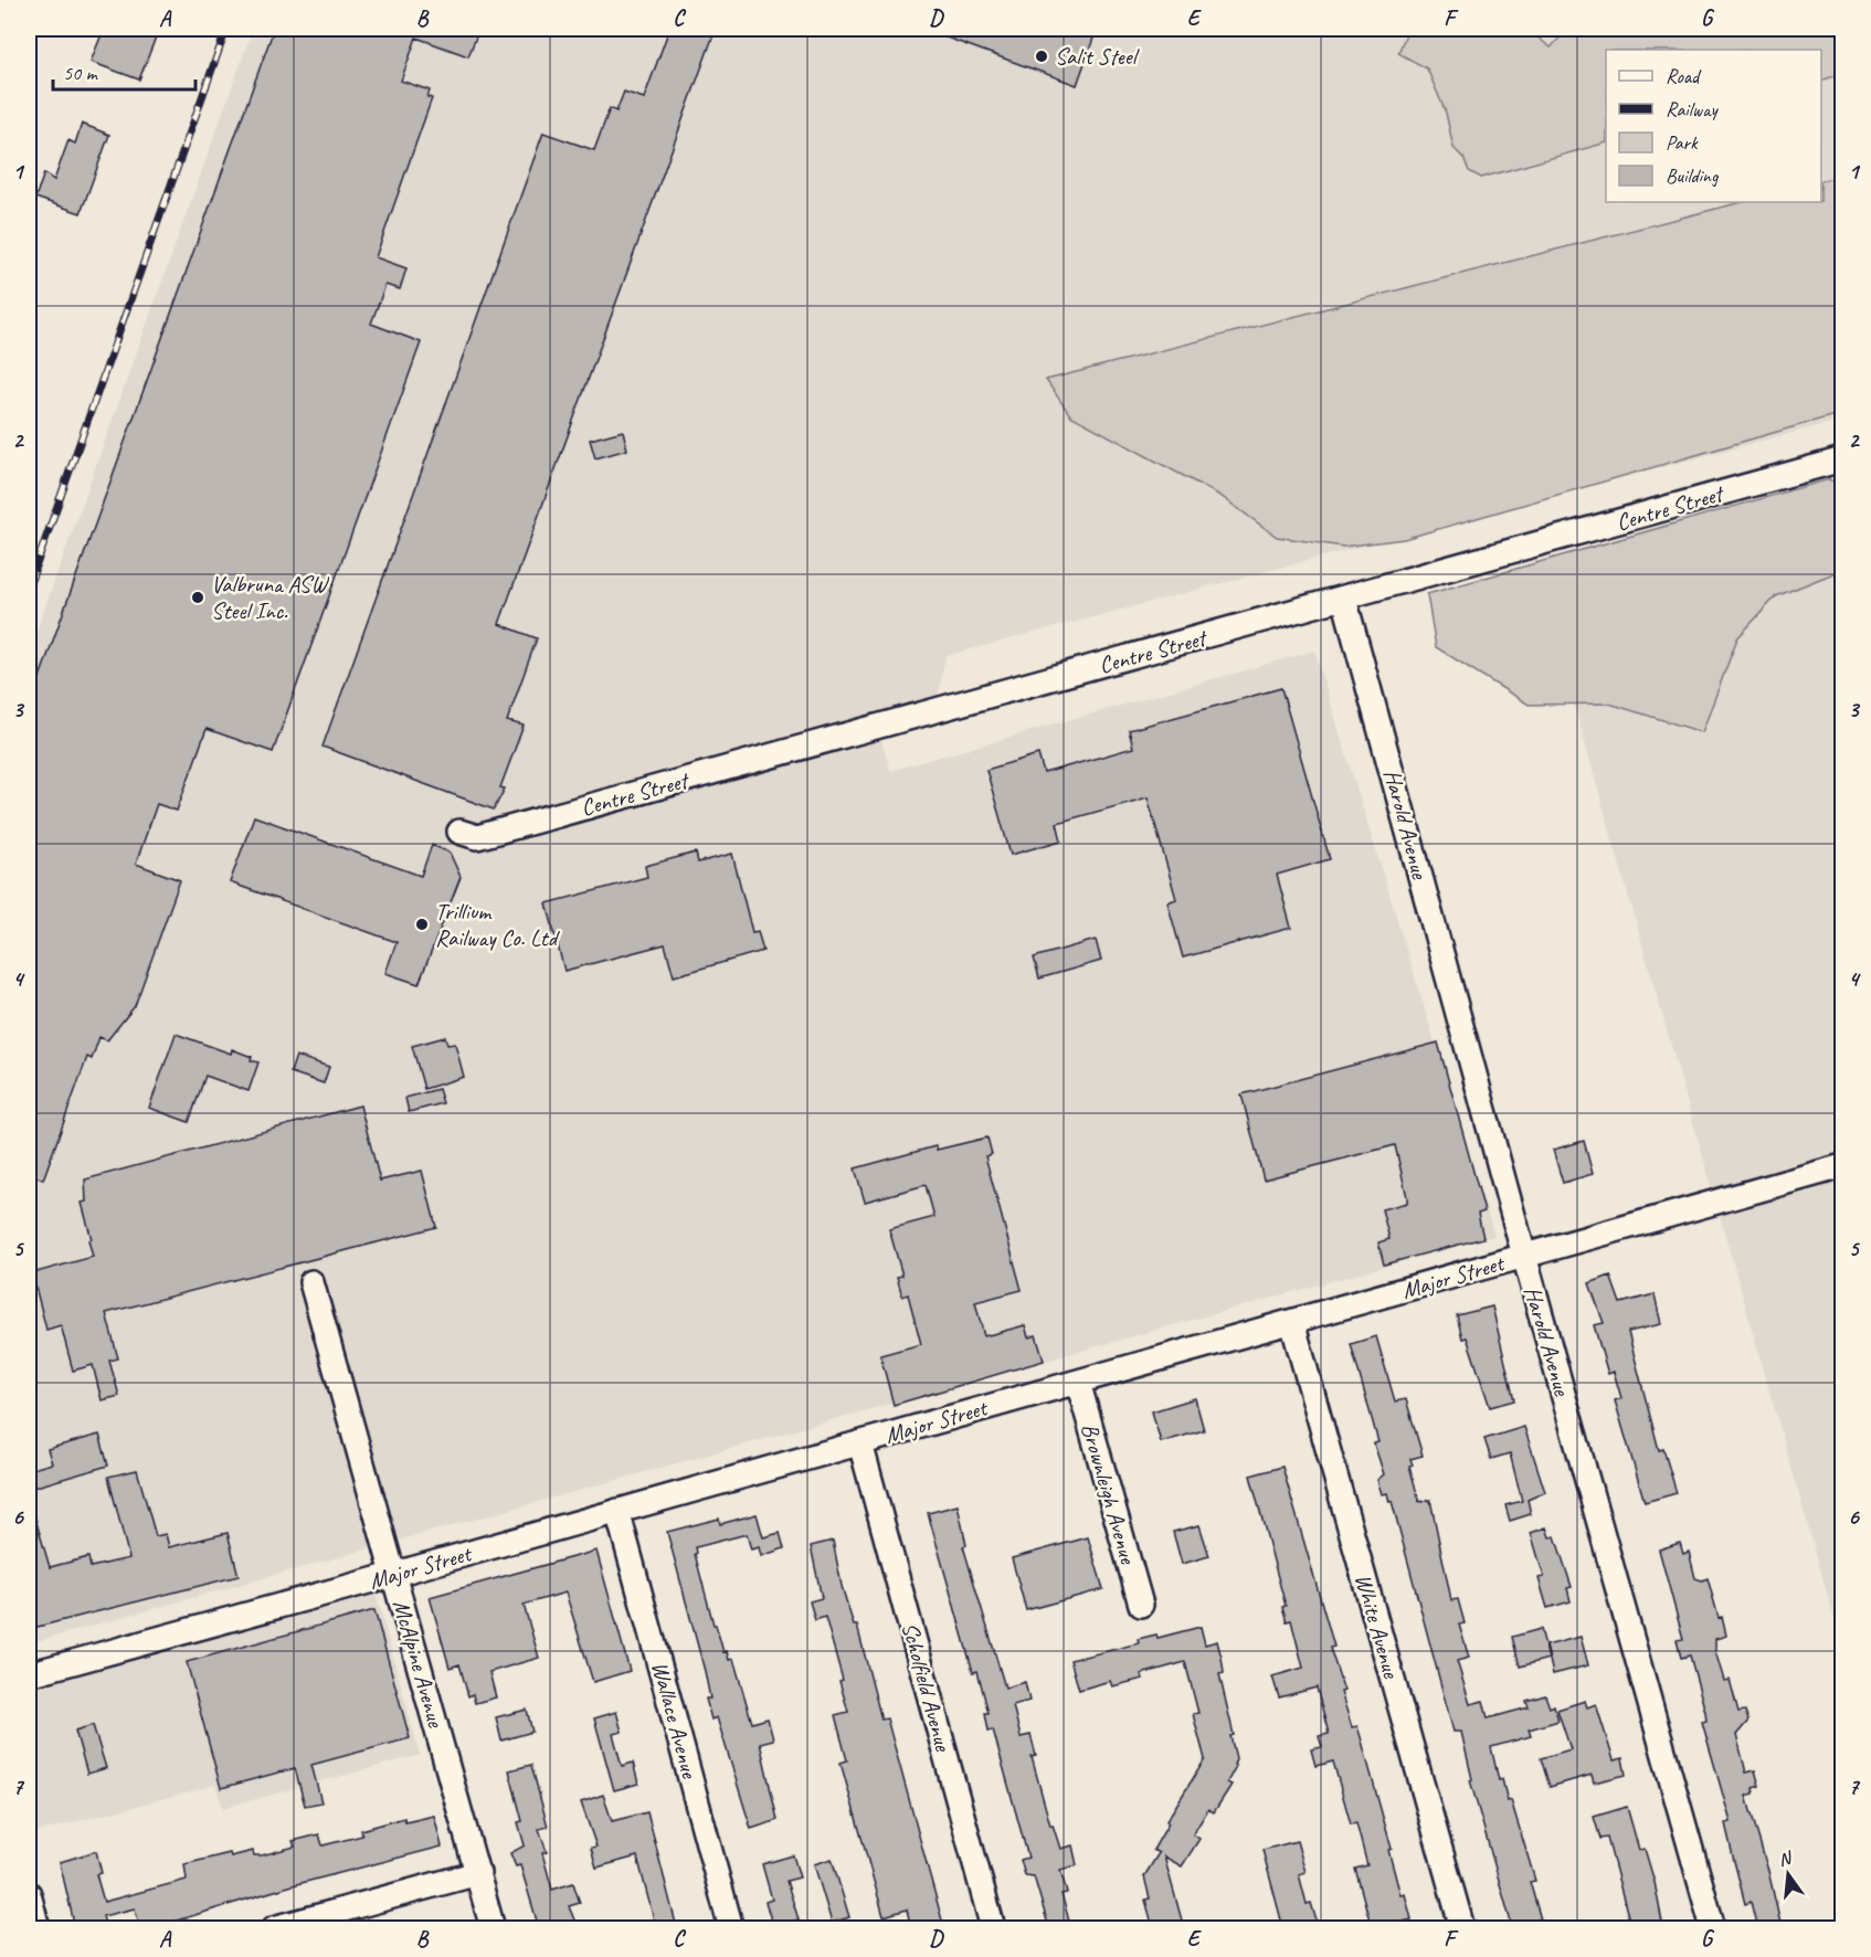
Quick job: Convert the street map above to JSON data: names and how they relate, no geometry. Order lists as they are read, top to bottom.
{
  "streets": {
    "street": [
      "Centre Street",
      "Harold Avenue",
      "Major Street",
      "Brownleigh Avenue",
      "White Avenue",
      "McAlpine Avenue",
      "Scholfield Avenue",
      "Wallace Avenue"
    ]
  },
  "crossings": [
    ["Centre Street", "Harold Avenue"],
    ["Harold Avenue", "Major Street"],
    ["Major Street", "Brownleigh Avenue"],
    ["Major Street", "White Avenue"],
    ["Major Street", "McAlpine Avenue"],
    ["Major Street", "Scholfield Avenue"],
    ["Major Street", "Wallace Avenue"]
  ],
  "places": ["Salit Steel", "Valbruna ASW Steel Inc.", "Trillium Railway Co. Ltd"],
  "legend": [
    "Road",
    "Railway",
    "Park",
    "Building"
  ],
  "scale_bar": "50 m",
  "north": "top",
  "grid": {
    "columns": [
      "A",
      "B",
      "C",
      "D",
      "E",
      "F",
      "G"
    ],
    "rows": [
      "1",
      "2",
      "3",
      "4",
      "5",
      "6",
      "7"
    ]
  }
}
